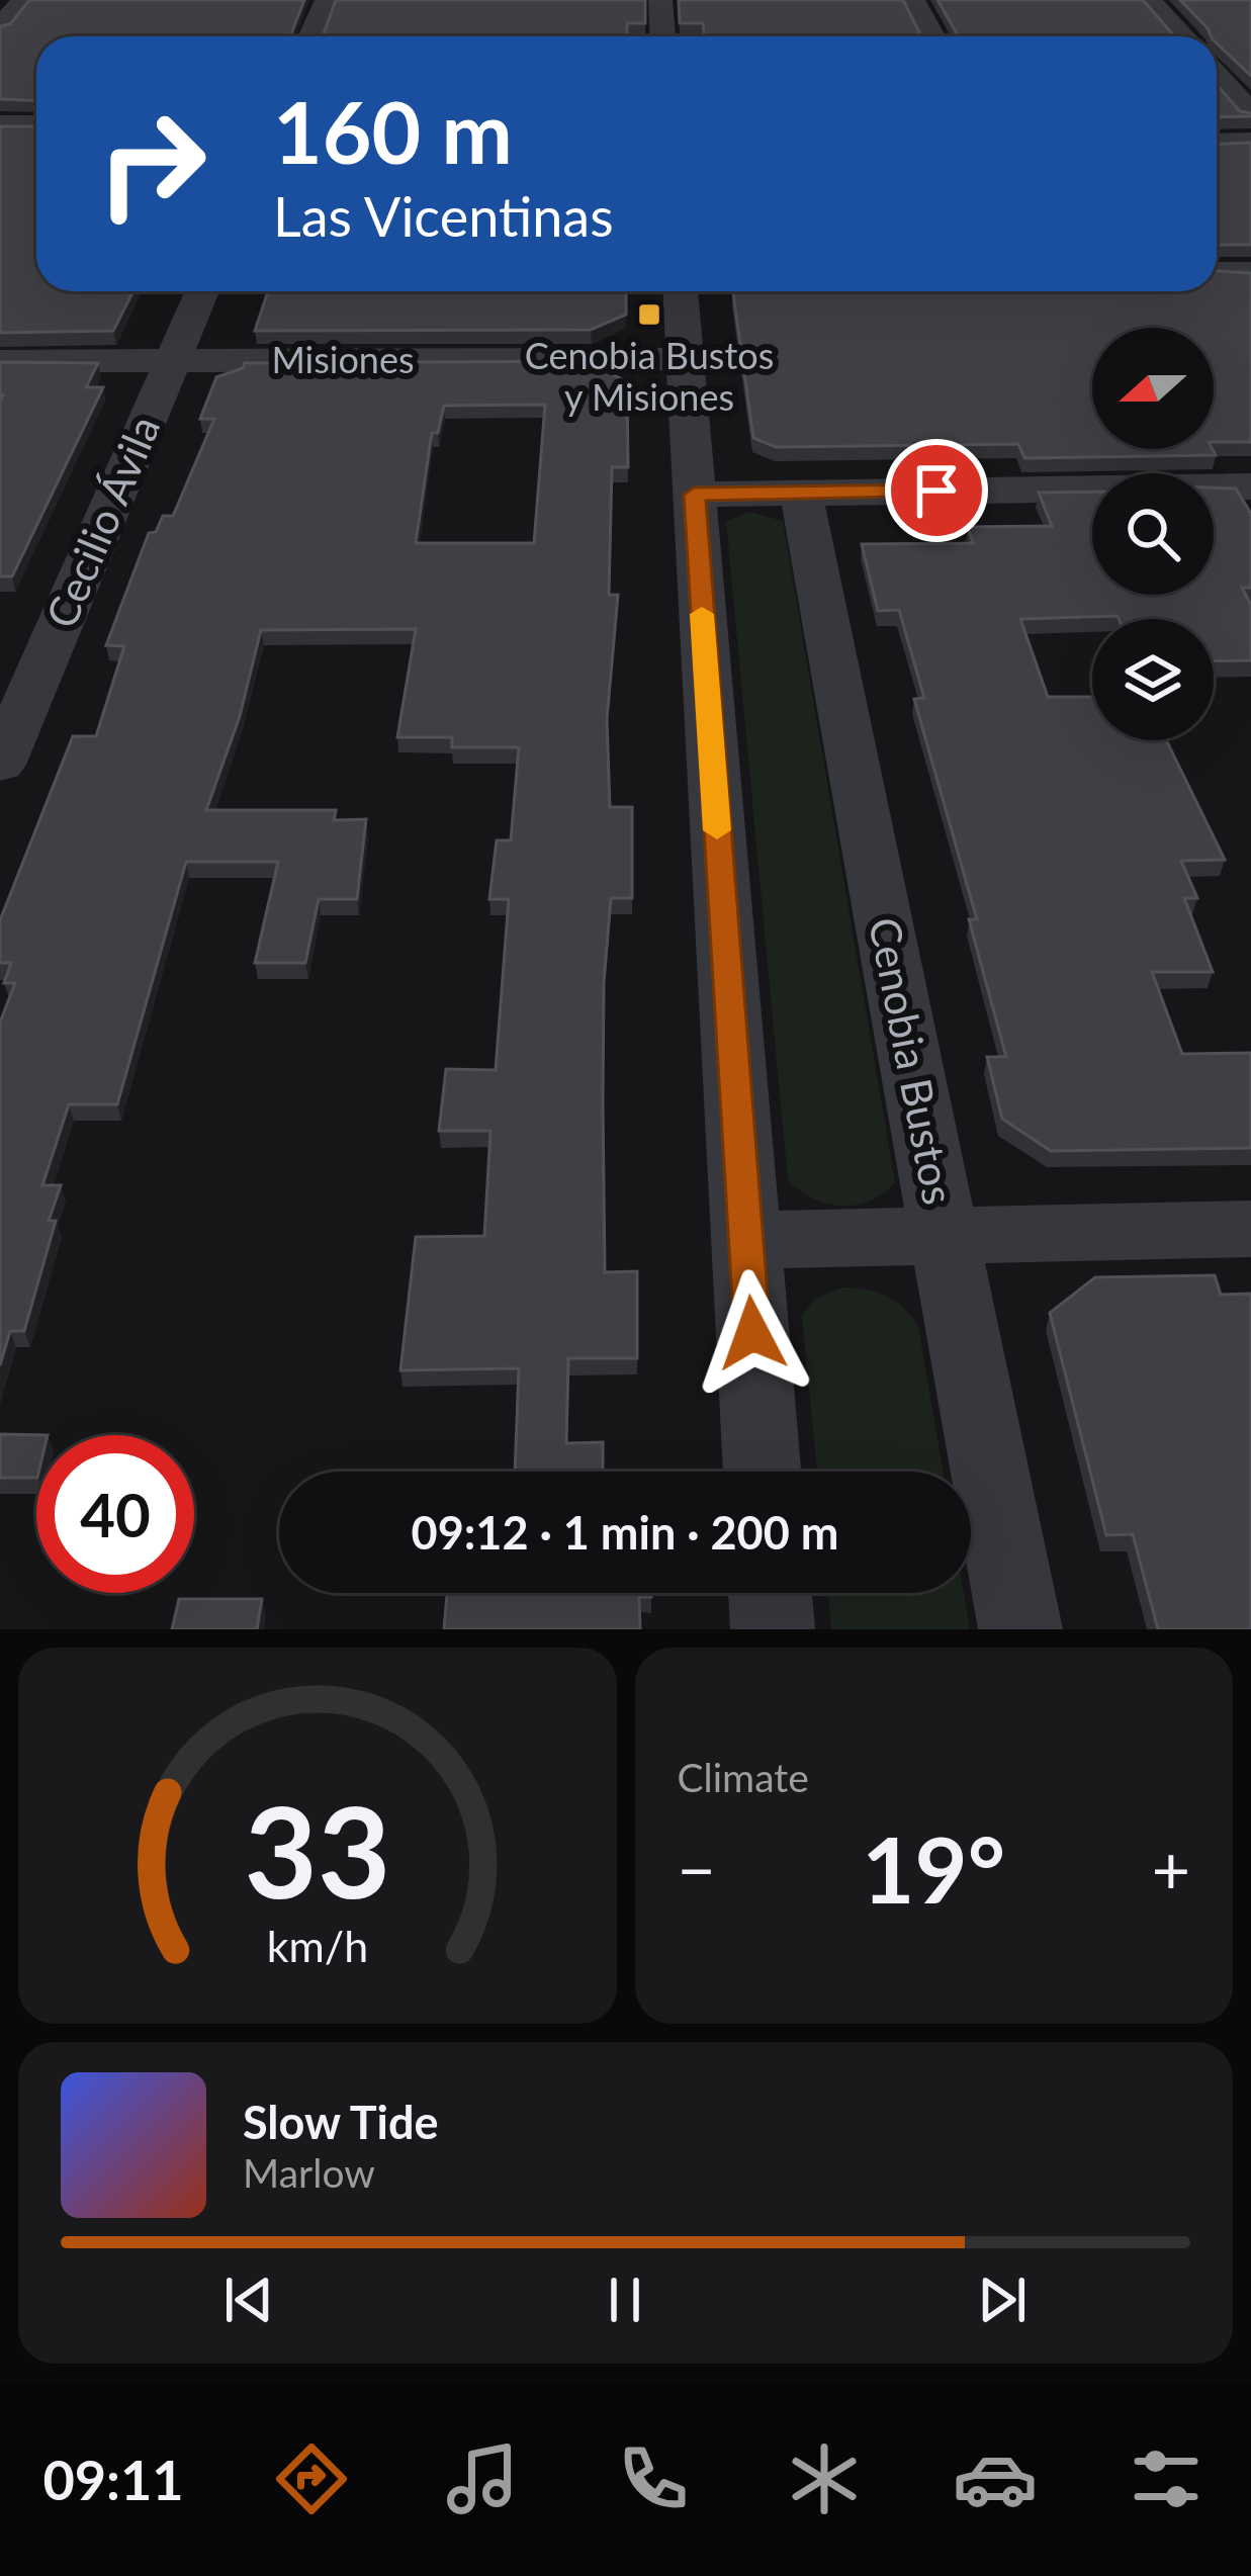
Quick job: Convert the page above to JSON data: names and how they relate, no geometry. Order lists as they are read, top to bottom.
{
  "streets": {
    "street": ["Misiones", "Cecilio Ávila", "Cenobia Bustos"]
  },
  "crossings": [
    ["Misiones", "Cecilio Ávila"]
  ],
  "places": {
    "transit": ["Cenobia Bustos y Misiones"]
  },
  "north": "left",
  "page": {
    "turn": ["160 m", "Las Vicentinas"],
    "limit": "40",
    "trip": "09:12 · 1 min · 200 m",
    "tile": "Climate",
    "heat": ["−", "19°", "+"],
    "song": ["Slow Tide", "Marlow"],
    "tabs": "09:11",
    "gauge": ["33", "km/h"]
  }
}
